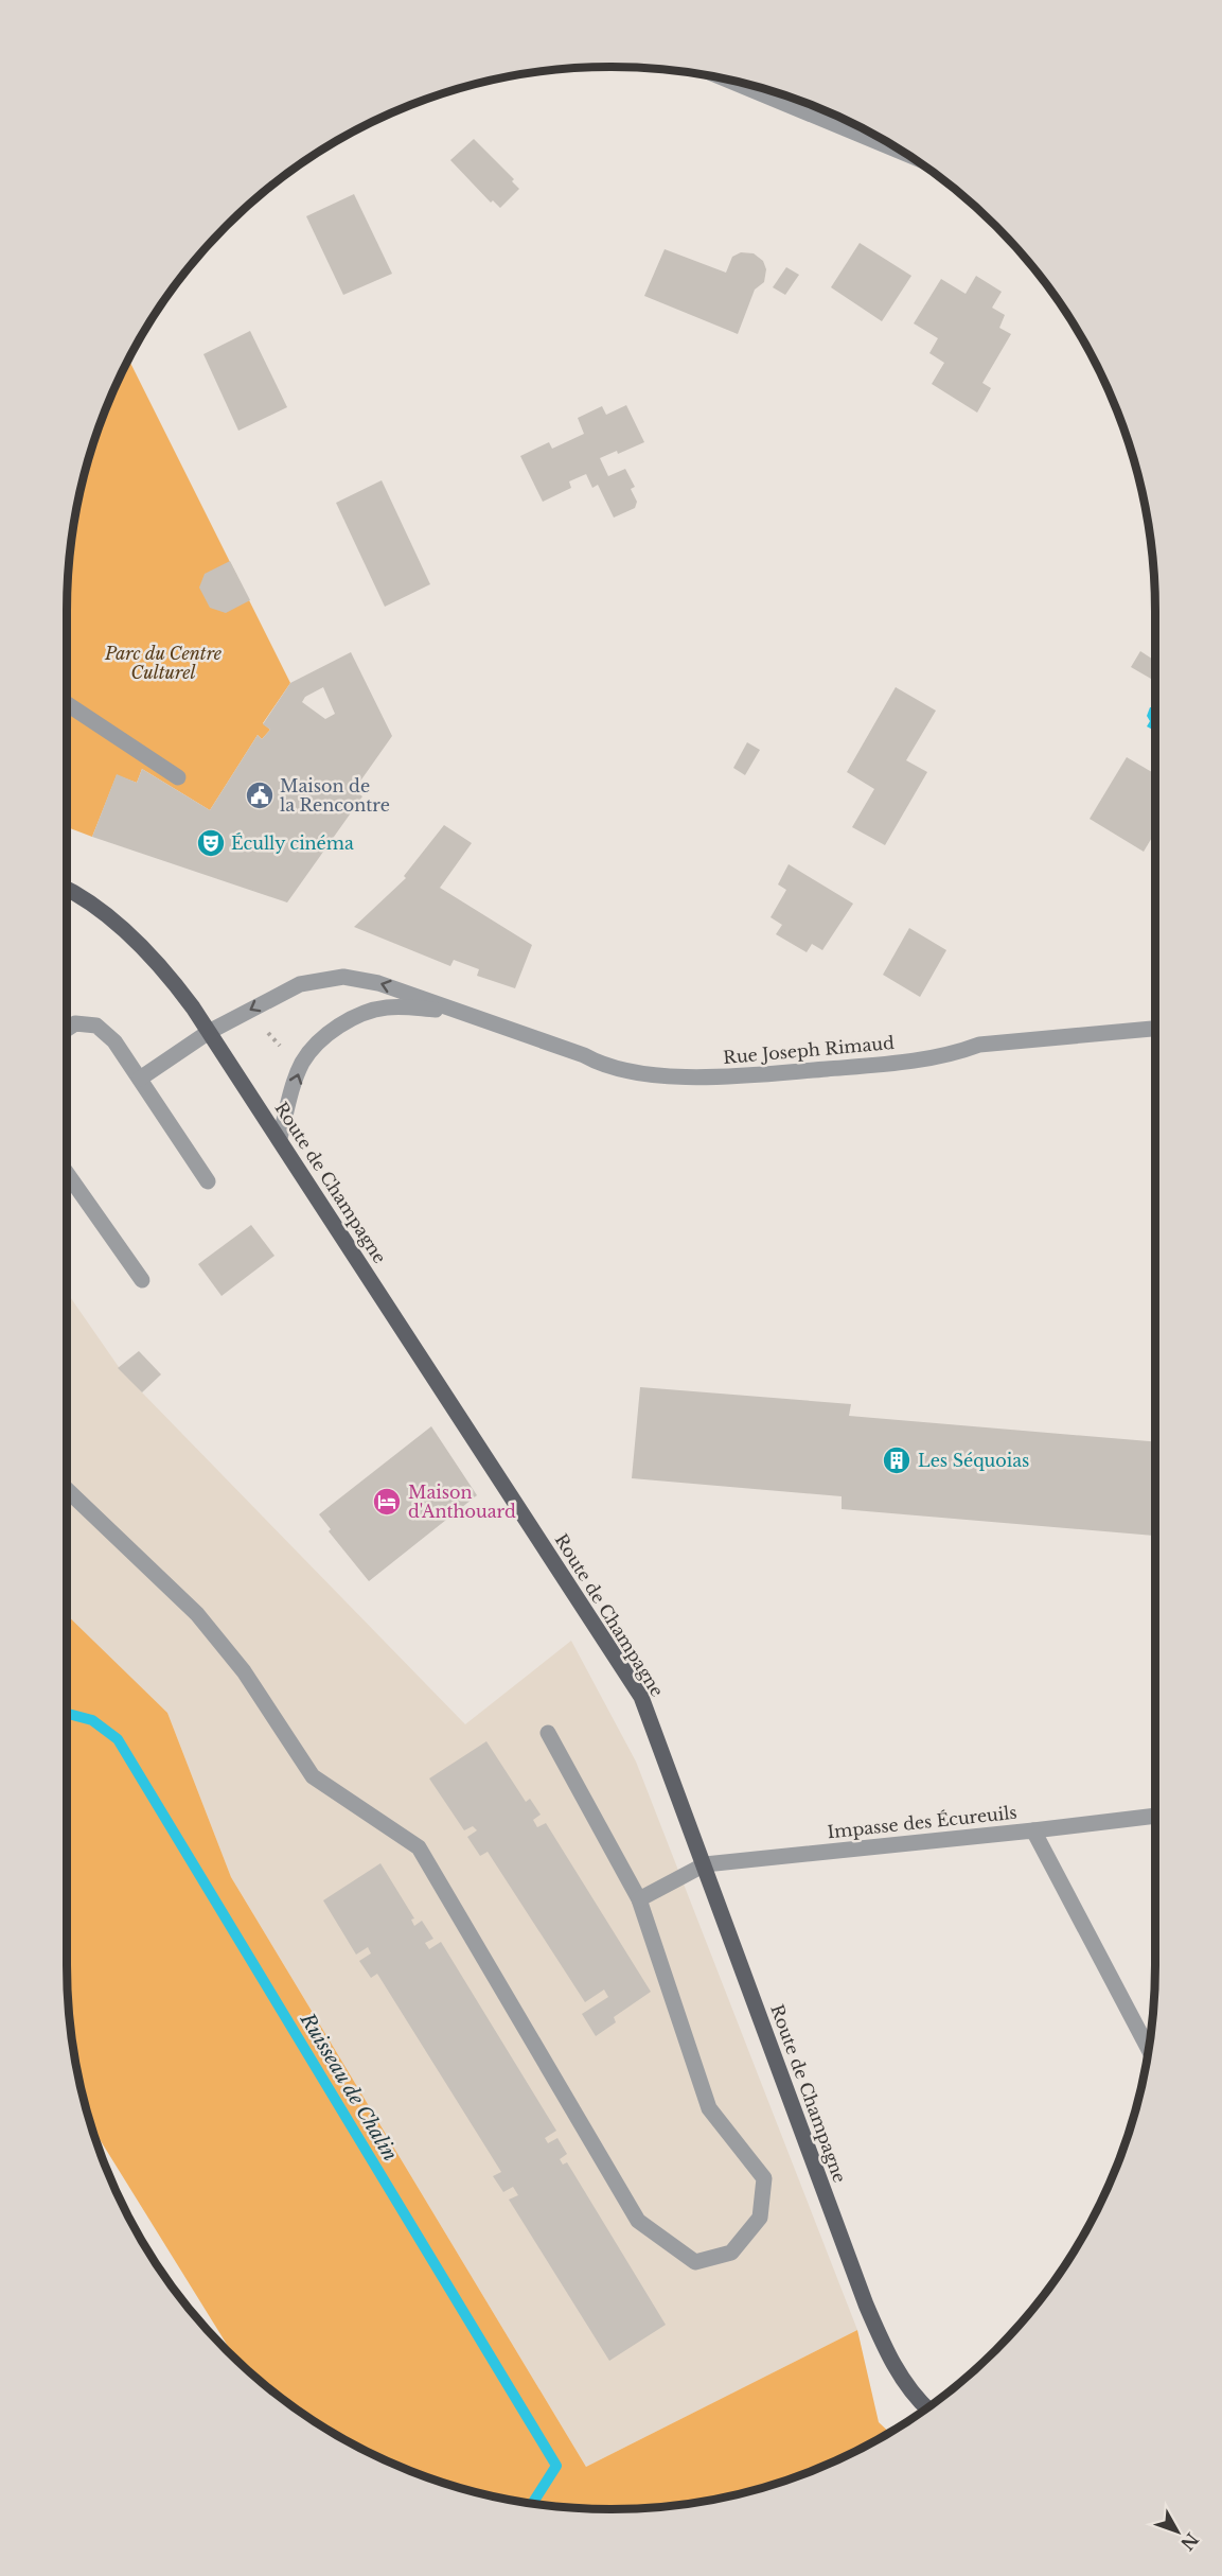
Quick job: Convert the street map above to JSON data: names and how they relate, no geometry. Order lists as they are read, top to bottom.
{
  "streets": {
    "main road": ["Route de Champagne"],
    "street": ["Rue Joseph Rimaud", "Impasse des Écureuils"]
  },
  "crossings": [
    ["Rue Joseph Rimaud", "Route de Champagne"],
    ["Route de Champagne", "Impasse des Écureuils"]
  ],
  "water": ["Ruisseau de Chalin"],
  "parks": ["Parc du Centre Culturel"],
  "places": {
    "public building": ["Maison de la Rencontre"],
    "theatre": ["Écully cinéma"],
    "building": ["Les Séquoias"],
    "hotel": ["Maison d'Anthouard"]
  },
  "north": "bottom right"
}
